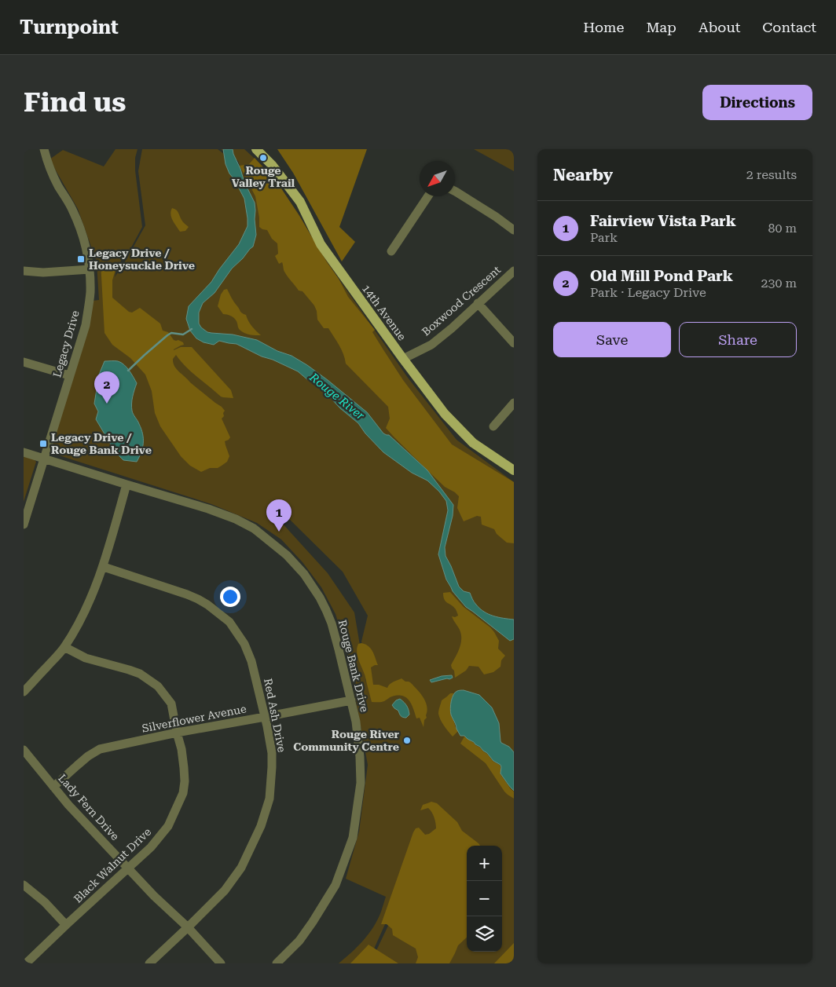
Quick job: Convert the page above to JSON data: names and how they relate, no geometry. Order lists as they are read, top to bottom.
{
  "streets": {
    "main road": ["14th Avenue"],
    "street": [
      "Boxwood Crescent",
      "Legacy Drive",
      "Rouge Bank Drive",
      "Red Ash Drive",
      "Silverflower Avenue",
      "Lady Fern Drive",
      "Black Walnut Drive"
    ]
  },
  "crossings": [
    ["Boxwood Crescent", "14th Avenue"],
    ["Legacy Drive", "Rouge Bank Drive"],
    ["Rouge Bank Drive", "Silverflower Avenue"],
    ["Red Ash Drive", "Silverflower Avenue"],
    ["Red Ash Drive", "Lady Fern Drive"],
    ["Silverflower Avenue", "Lady Fern Drive"],
    ["Silverflower Avenue", "Black Walnut Drive"],
    ["Lady Fern Drive", "Black Walnut Drive"]
  ],
  "water": ["Rouge River"],
  "places": {
    "other": ["Rouge Valley Trail", "Rouge River Community Centre"],
    "transit": ["Legacy Drive / Honeysuckle Drive", "Legacy Drive / Rouge Bank Drive"]
  },
  "north": "bottom left",
  "page": {
    "header": "Turnpoint",
    "nav": [
      "Home",
      "Map",
      "About",
      "Contact"
    ],
    "buttons": [
      "Directions",
      ["Save", "Share"]
    ],
    "title": "Find us",
    "heading": ["Nearby", "2 results"],
    "list": [
      {
        "mark": "1",
        "name": "Fairview Vista Park",
        "note": "Park",
        "value": "80 m"
      },
      {
        "mark": "2",
        "name": "Old Mill Pond Park",
        "note": "Park · Legacy Drive",
        "value": "230 m"
      }
    ],
    "pins": ["2", "1"],
    "map_buttons": ["+", "−"]
  }
}
